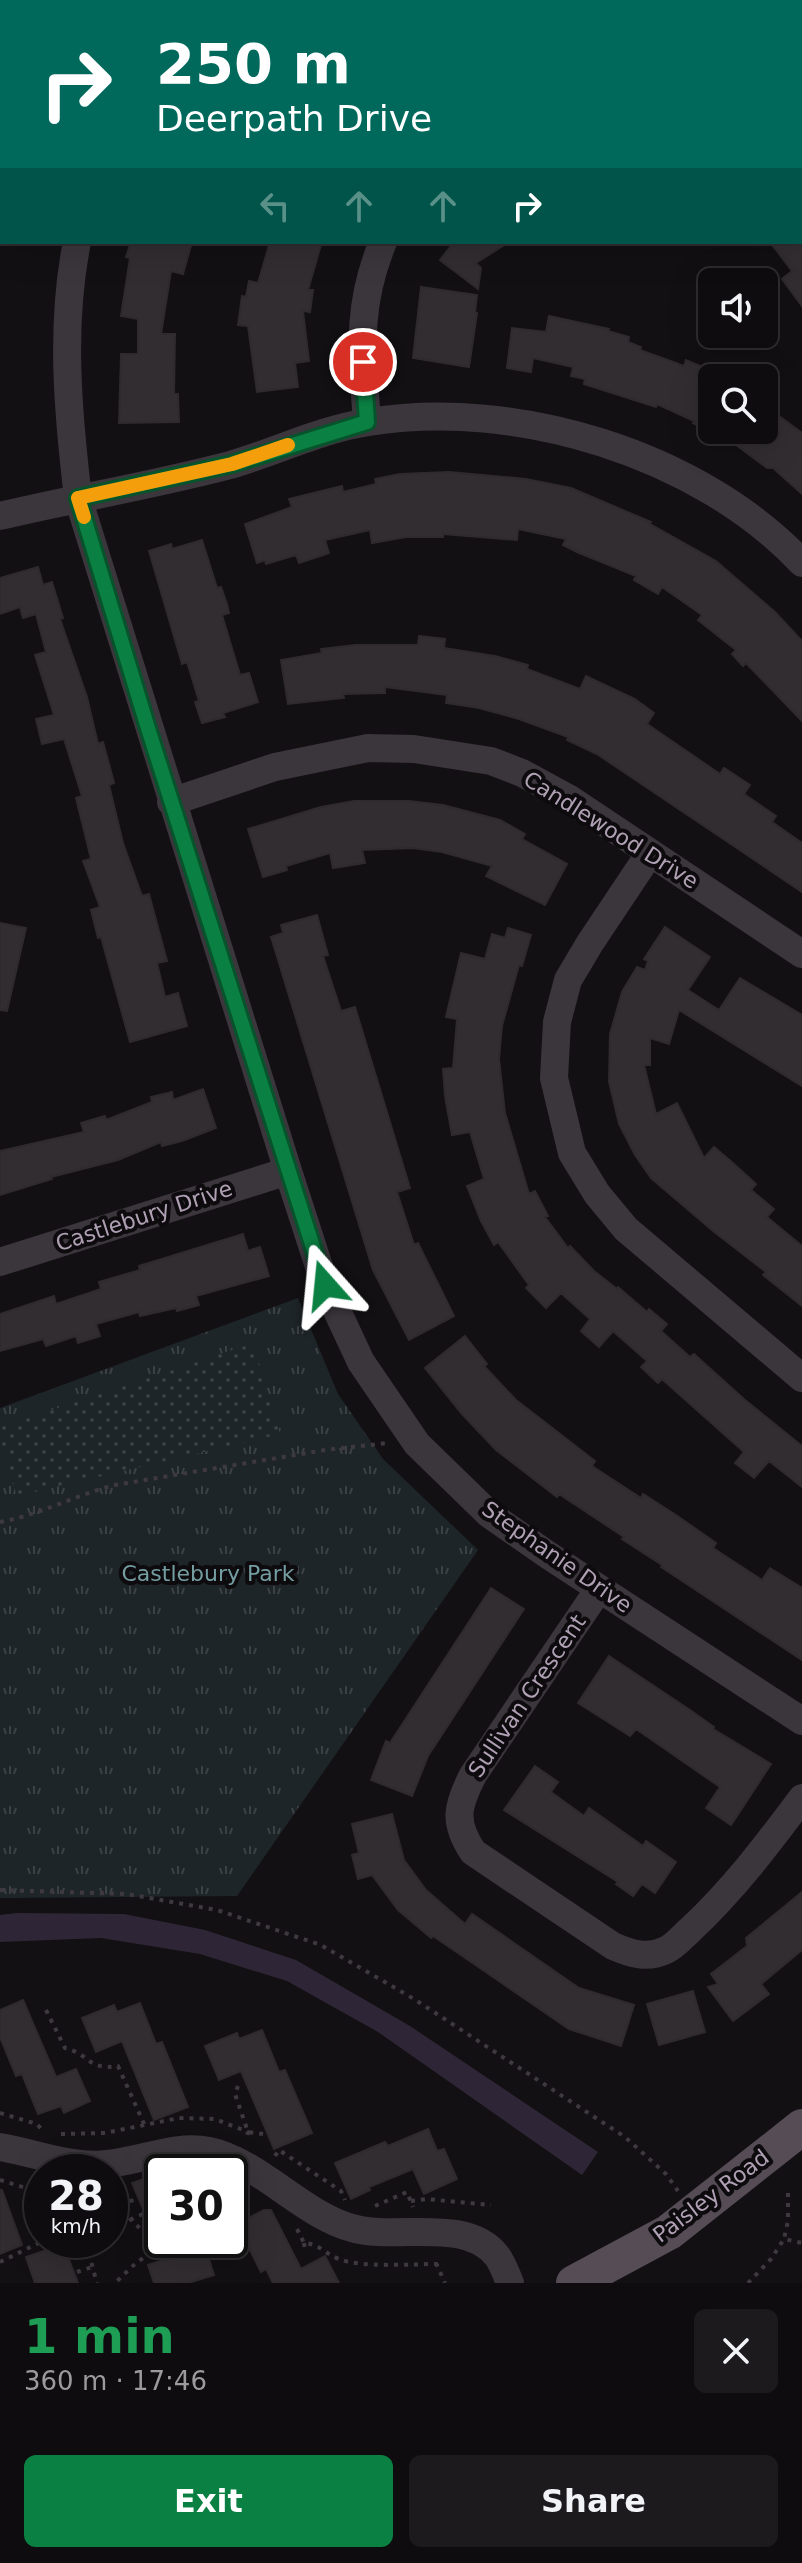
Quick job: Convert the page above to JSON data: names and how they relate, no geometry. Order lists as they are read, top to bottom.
{
  "streets": {
    "main road": ["Paisley Road"],
    "street": [
      "Candlewood Drive",
      "Castlebury Drive",
      "Stephanie Drive",
      "Sullivan Crescent"
    ]
  },
  "crossings": [
    ["Candlewood Drive", "Stephanie Drive"],
    ["Castlebury Drive", "Stephanie Drive"],
    ["Stephanie Drive", "Sullivan Crescent"]
  ],
  "parks": ["Castlebury Park"],
  "page": {
    "turn": ["250 m", "Deerpath Drive"],
    "speed": "28 km/h",
    "limit": "30",
    "heading": ["1 min", "360 m · 17:46"],
    "buttons": ["Exit", "Share"]
  }
}
